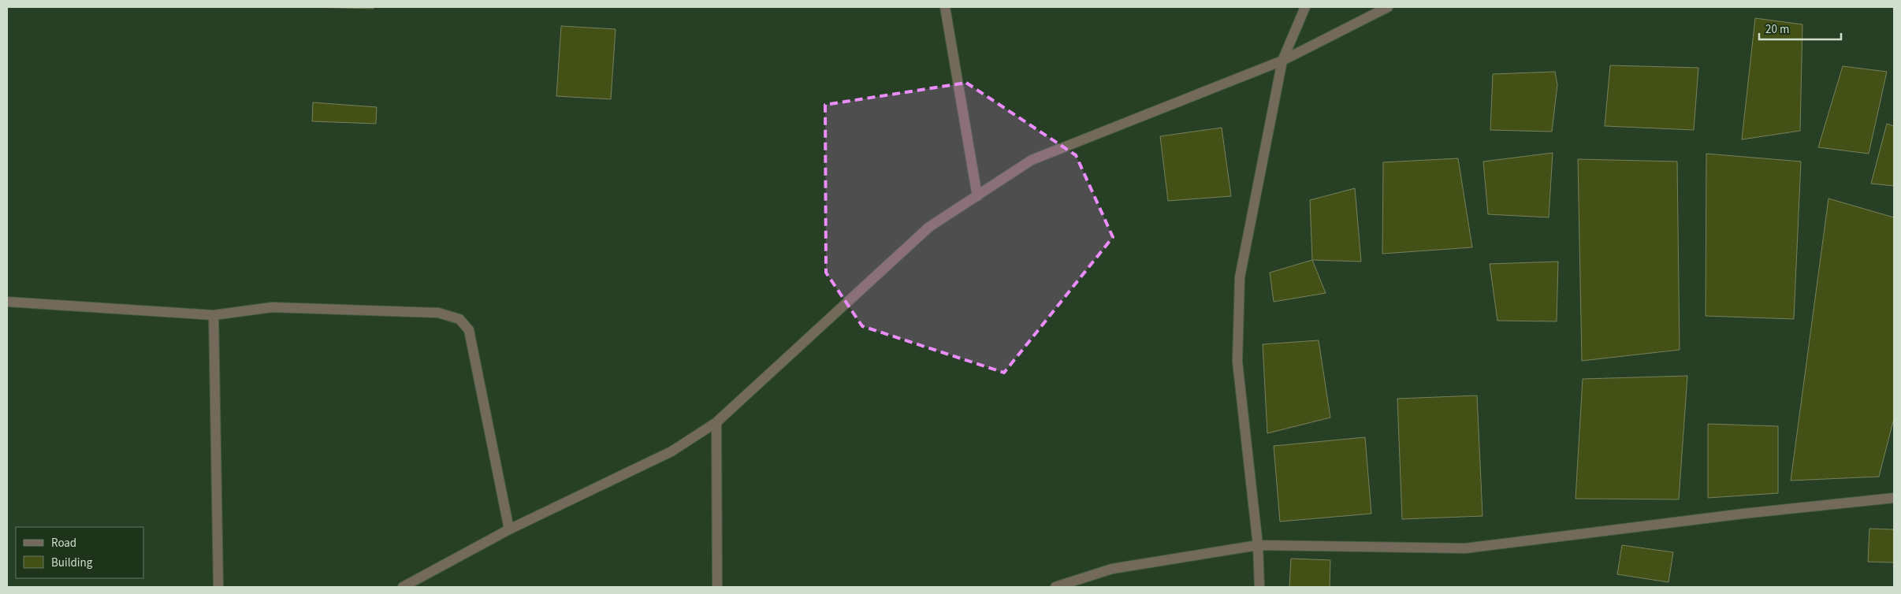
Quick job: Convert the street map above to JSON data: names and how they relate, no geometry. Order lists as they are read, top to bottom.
{
  "legend": ["Road", "Building"],
  "scale_bar": "20 m"
}
